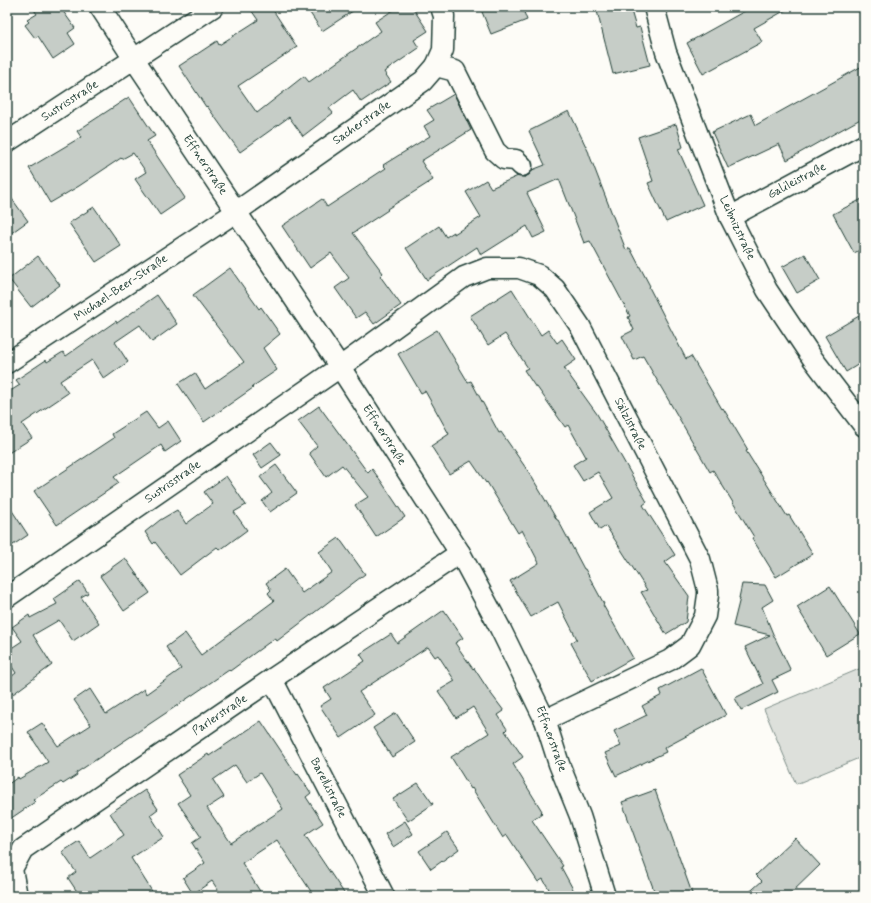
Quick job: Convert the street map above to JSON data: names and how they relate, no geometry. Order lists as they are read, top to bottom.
{
  "streets": {
    "street": [
      "Sustrisstraße",
      "Sacherstraße",
      "Effnerstraße",
      "Galileistraße",
      "Leibnizstraße",
      "Michael-Beer-Straße",
      "Sälzlstraße",
      "Parlerstraße",
      "Barellistraße"
    ]
  },
  "crossings": [
    ["Sustrisstraße", "Effnerstraße"],
    ["Sustrisstraße", "Sälzlstraße"],
    ["Sacherstraße", "Effnerstraße"],
    ["Sacherstraße", "Michael-Beer-Straße"],
    ["Effnerstraße", "Michael-Beer-Straße"],
    ["Effnerstraße", "Sälzlstraße"],
    ["Effnerstraße", "Parlerstraße"],
    ["Galileistraße", "Leibnizstraße"],
    ["Parlerstraße", "Barellistraße"]
  ]
}
